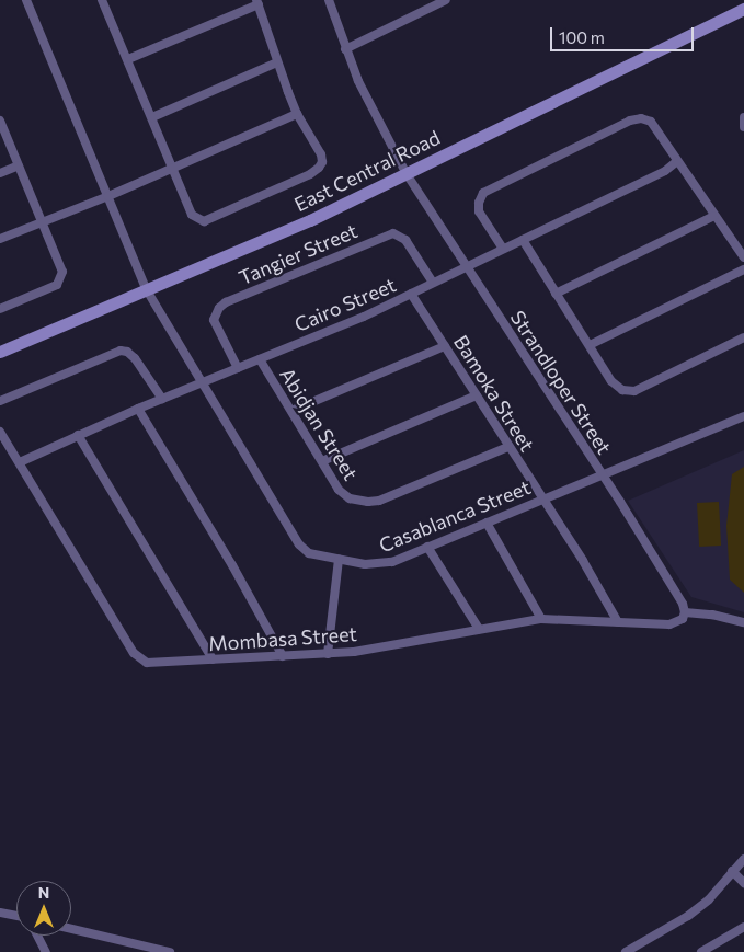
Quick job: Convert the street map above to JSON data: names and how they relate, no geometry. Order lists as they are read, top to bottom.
{
  "streets": {
    "street": [
      "East Central Road",
      "Tangier Street",
      "Cairo Street",
      "Strandloper Street",
      "Bamoka Street",
      "Abidjan Street",
      "Casablanca Street",
      "Mombasa Street"
    ]
  },
  "crossings": [
    ["East Central Road", "Strandloper Street"],
    ["East Central Road", "Casablanca Street"],
    ["Tangier Street", "Cairo Street"],
    ["Cairo Street", "Strandloper Street"],
    ["Cairo Street", "Bamoka Street"],
    ["Cairo Street", "Abidjan Street"],
    ["Cairo Street", "Casablanca Street"],
    ["Cairo Street", "Mombasa Street"],
    ["Strandloper Street", "Casablanca Street"],
    ["Strandloper Street", "Mombasa Street"],
    ["Bamoka Street", "Abidjan Street"],
    ["Bamoka Street", "Casablanca Street"],
    ["Bamoka Street", "Mombasa Street"]
  ],
  "scale_bar": "100 m",
  "north": "top"
}
